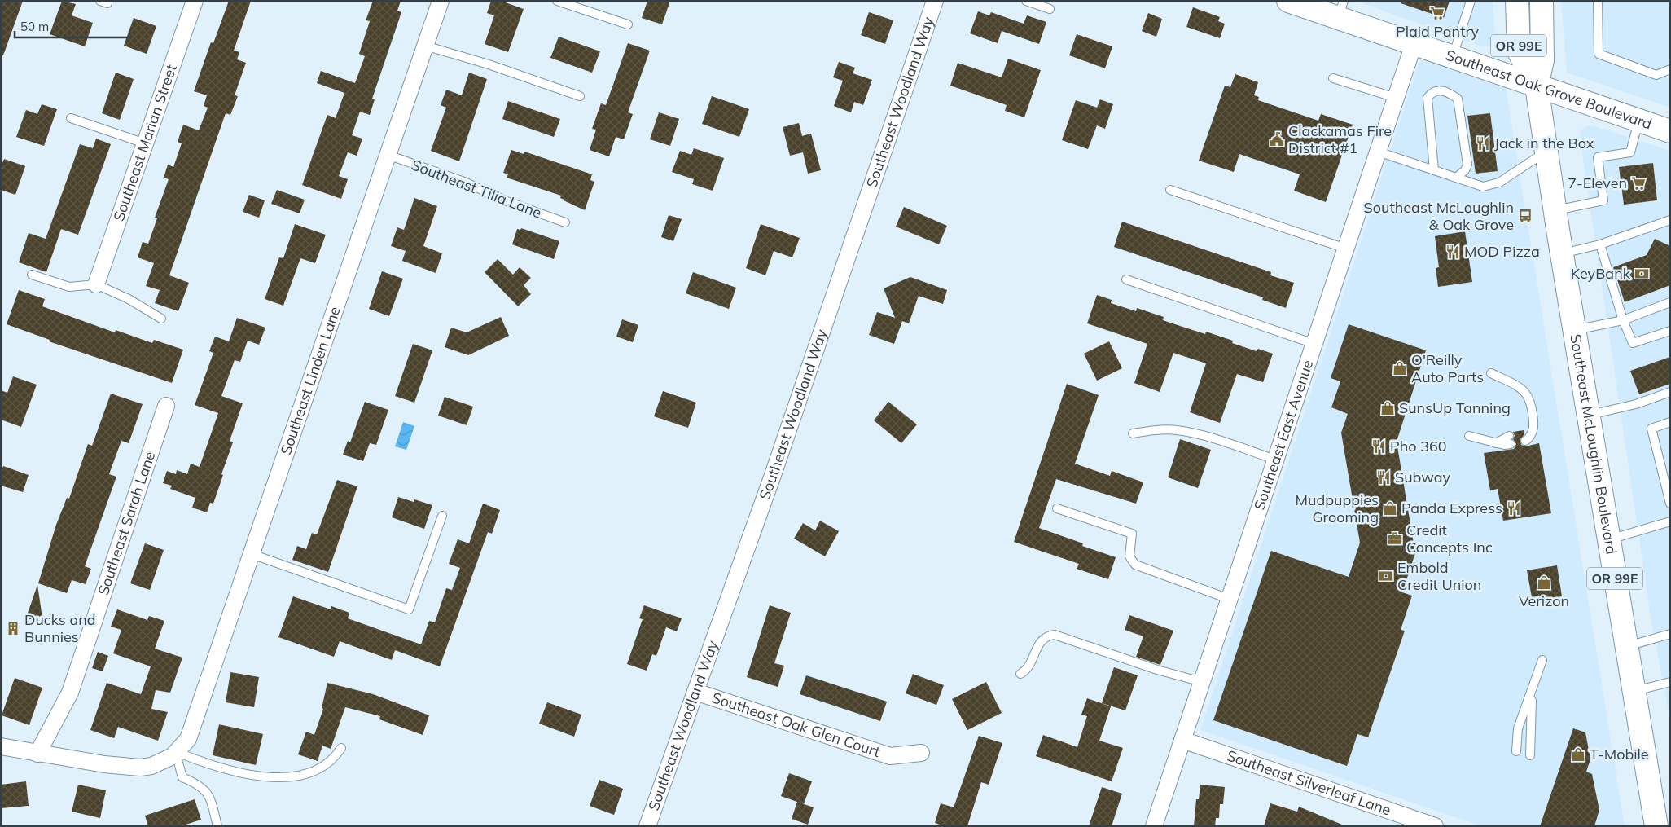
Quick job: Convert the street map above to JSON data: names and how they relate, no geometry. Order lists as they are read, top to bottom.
{
  "streets": {
    "main road": ["OR 99E", "Southeast Oak Grove Boulevard", "Southeast McLoughlin Boulevard"],
    "street": [
      "Southeast Woodland Way",
      "Southeast Marian Street",
      "Southeast Linden Lane",
      "Southeast East Avenue",
      "Southeast Sarah Lane",
      "Southeast Oak Glen Court",
      "Southeast Silverleaf Lane"
    ],
    "lane": ["Southeast Tilia Lane"]
  },
  "crossings": [
    ["Southeast Oak Grove Boulevard", "Southeast East Avenue"],
    ["Southeast Oak Grove Boulevard", "Southeast McLoughlin Boulevard"],
    ["Southeast Woodland Way", "Southeast Oak Glen Court"],
    ["Southeast Tilia Lane", "Southeast Linden Lane"],
    ["Southeast East Avenue", "Southeast Silverleaf Lane"]
  ],
  "places": {
    "supermarket": ["Plaid Pantry", "7-Eleven"],
    "public building": ["Clackamas Fire District #1"],
    "restaurant": [
      "Jack in the Box",
      "MOD Pizza",
      "Pho 360",
      "Subway",
      "Panda Express"
    ],
    "bus stop": ["Southeast McLoughlin & Oak Grove"],
    "bank": ["KeyBank", "Embold Credit Union"],
    "shop": [
      "O'Reilly Auto Parts",
      "SunsUp Tanning",
      "Mudpuppies Grooming",
      "Verizon",
      "T-Mobile"
    ],
    "office": ["Credit Concepts Inc"],
    "building": ["Ducks and Bunnies"]
  },
  "scale_bar": "50 m"
}
